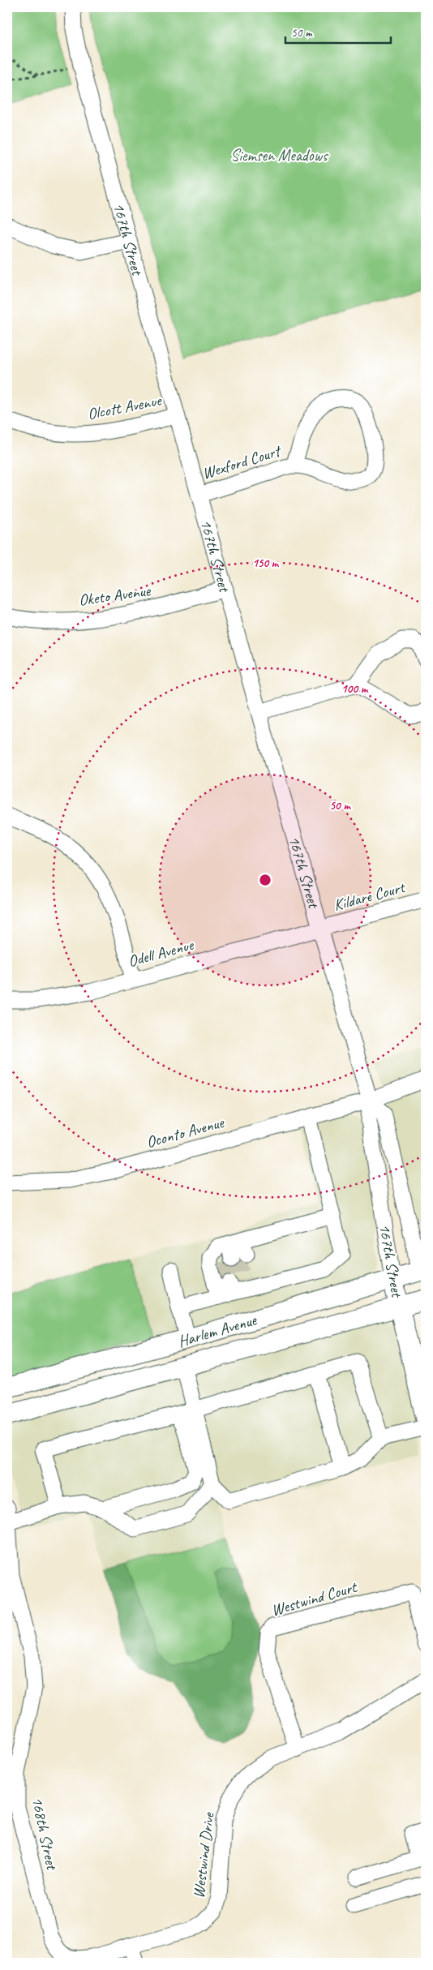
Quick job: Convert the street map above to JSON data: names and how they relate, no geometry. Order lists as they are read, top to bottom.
{
  "streets": {
    "main road": ["167th Street", "Harlem Avenue"],
    "street": [
      "Olcott Avenue",
      "Wexford Court",
      "Oketo Avenue",
      "Kildare Court",
      "Odell Avenue",
      "Oconto Avenue",
      "Westwind Court",
      "168th Street",
      "Westwind Drive"
    ]
  },
  "crossings": [
    ["167th Street", "Olcott Avenue"],
    ["167th Street", "Wexford Court"],
    ["167th Street", "Oketo Avenue"],
    ["167th Street", "Kildare Court"],
    ["167th Street", "Odell Avenue"],
    ["167th Street", "Oconto Avenue"],
    ["167th Street", "Harlem Avenue"],
    ["Kildare Court", "Odell Avenue"],
    ["Westwind Court", "Westwind Drive"],
    ["168th Street", "Westwind Drive"]
  ],
  "parks": ["Siemsen Meadows"],
  "scale_bar": "50 m",
  "rings": ["150 m", "100 m", "50 m"]
}
